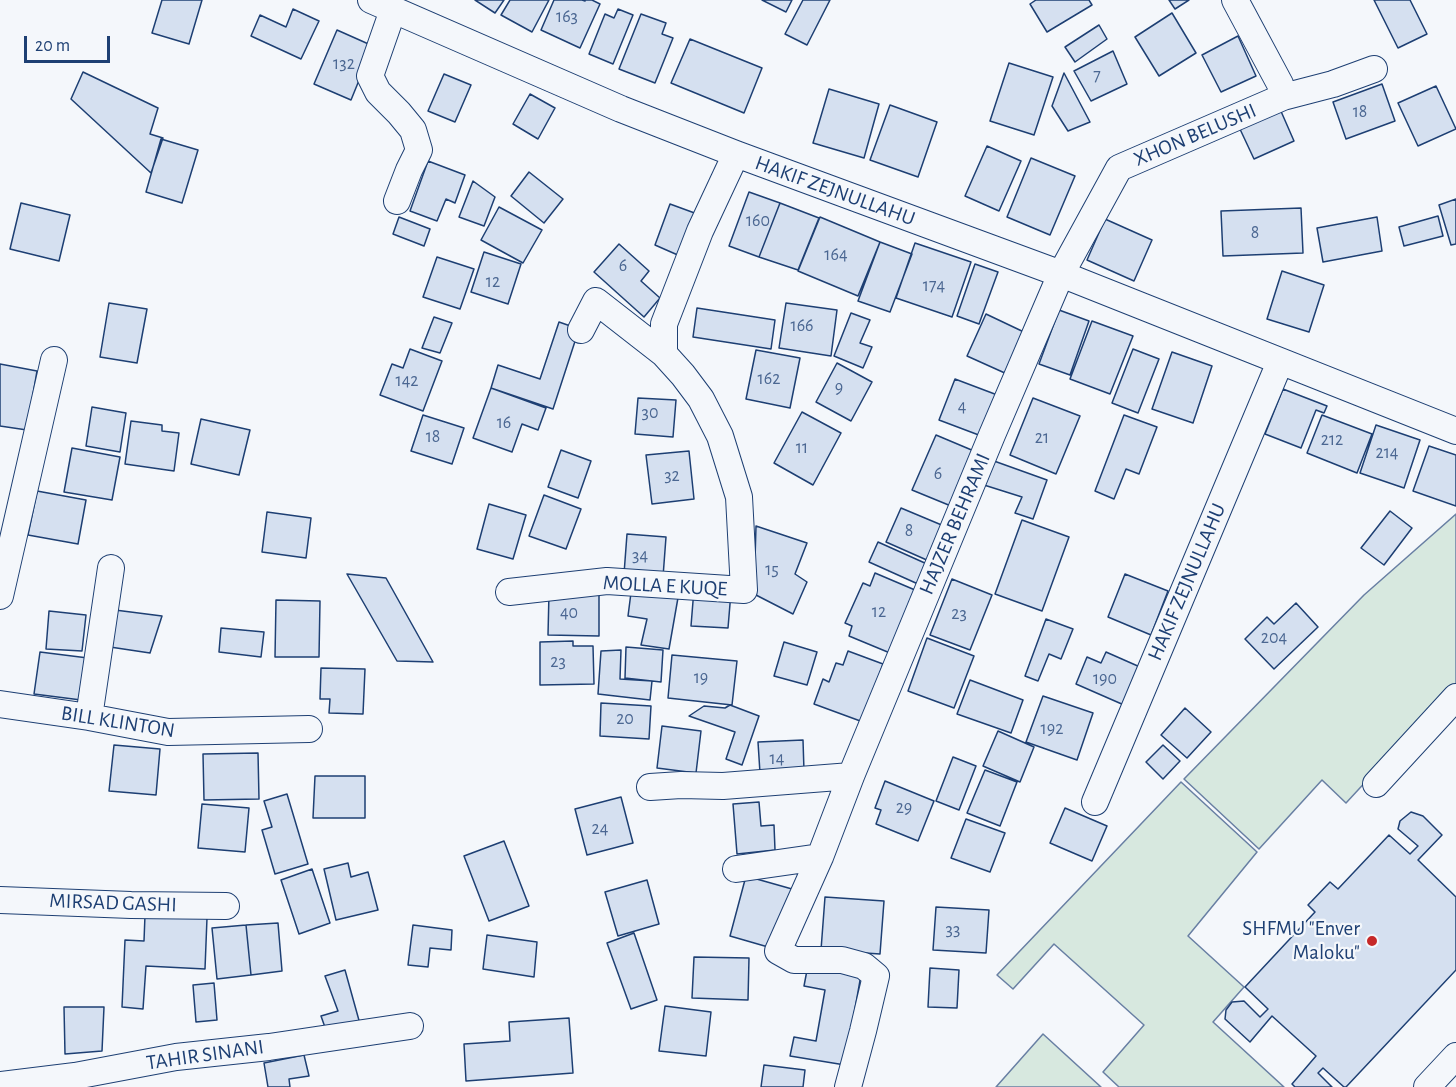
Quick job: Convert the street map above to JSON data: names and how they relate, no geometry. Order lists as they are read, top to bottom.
{
  "streets": {
    "street": [
      "XHON BELUSHI",
      "HAKIF ZEJNULLAHU",
      "HAJZER BEHRAMI",
      "MOLLA E KUQE",
      "BILL KLINTON",
      "MIRSAD GASHI",
      "TAHIR SINANI"
    ]
  },
  "crossings": [
    ["XHON BELUSHI", "HAKIF ZEJNULLAHU"],
    ["XHON BELUSHI", "HAJZER BEHRAMI"],
    ["HAKIF ZEJNULLAHU", "HAJZER BEHRAMI"]
  ],
  "places": ["SHFMU \"Enver Maloku\""],
  "house_numbers": [
    "163",
    "132",
    "7",
    "18",
    "160",
    "8",
    "164",
    "6",
    "12",
    "174",
    "166",
    "162",
    "142",
    "9",
    "4",
    "30",
    "16",
    "18",
    "21",
    "212",
    "11",
    "214",
    "6",
    "32",
    "8",
    "34",
    "15",
    "12",
    "40",
    "23",
    "204",
    "23",
    "19",
    "190",
    "20",
    "192",
    "14",
    "29",
    "24",
    "33"
  ],
  "scale_bar": "20 m"
}
